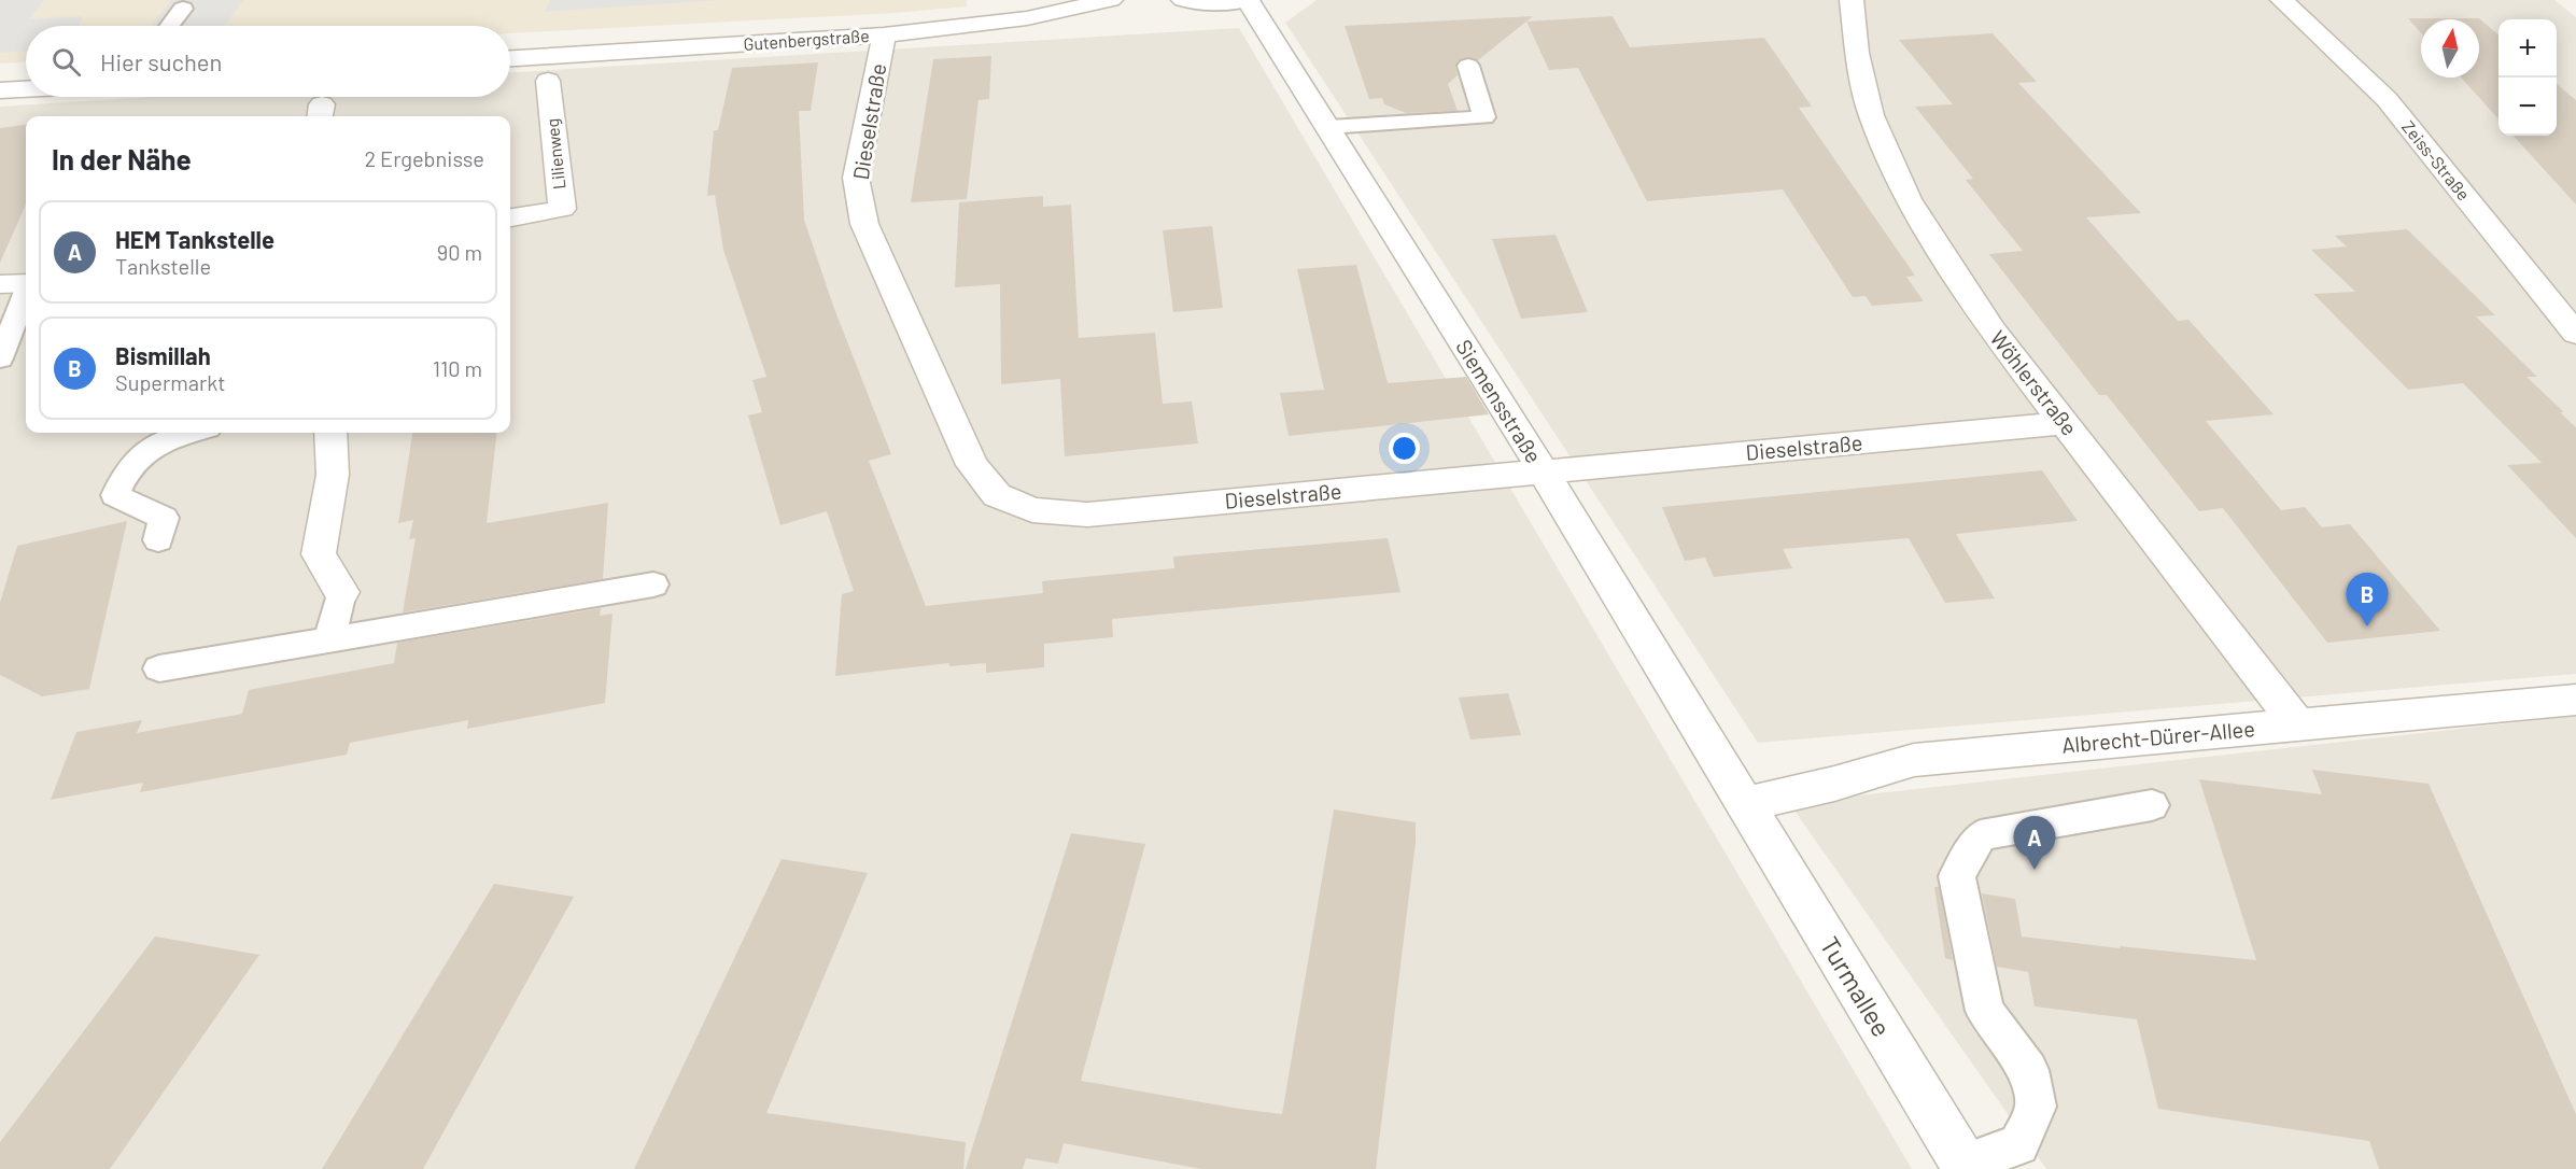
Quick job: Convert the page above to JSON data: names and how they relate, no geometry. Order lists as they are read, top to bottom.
{
  "streets": {
    "street": [
      "Gutenbergstraße",
      "Dieselstraße",
      "Lilienweg",
      "Zeiss-Straße",
      "Wöhlerstraße",
      "Siemensstraße",
      "Albrecht-Dürer-Allee",
      "Turmallee"
    ]
  },
  "crossings": [
    ["Gutenbergstraße", "Dieselstraße"],
    ["Dieselstraße", "Wöhlerstraße"],
    ["Dieselstraße", "Siemensstraße"],
    ["Wöhlerstraße", "Albrecht-Dürer-Allee"],
    ["Siemensstraße", "Albrecht-Dürer-Allee"],
    ["Siemensstraße", "Turmallee"],
    ["Albrecht-Dürer-Allee", "Turmallee"]
  ],
  "north": "top",
  "page": {
    "map_buttons": ["+", "−"],
    "search": "Hier suchen",
    "heading": ["In der Nähe", "2 Ergebnisse"],
    "list": [
      {
        "mark": "A",
        "name": "HEM Tankstelle",
        "note": "Tankstelle",
        "value": "90 m"
      },
      {
        "mark": "B",
        "name": "Bismillah",
        "note": "Supermarkt",
        "value": "110 m"
      }
    ],
    "pins": ["B", "A"]
  }
}
